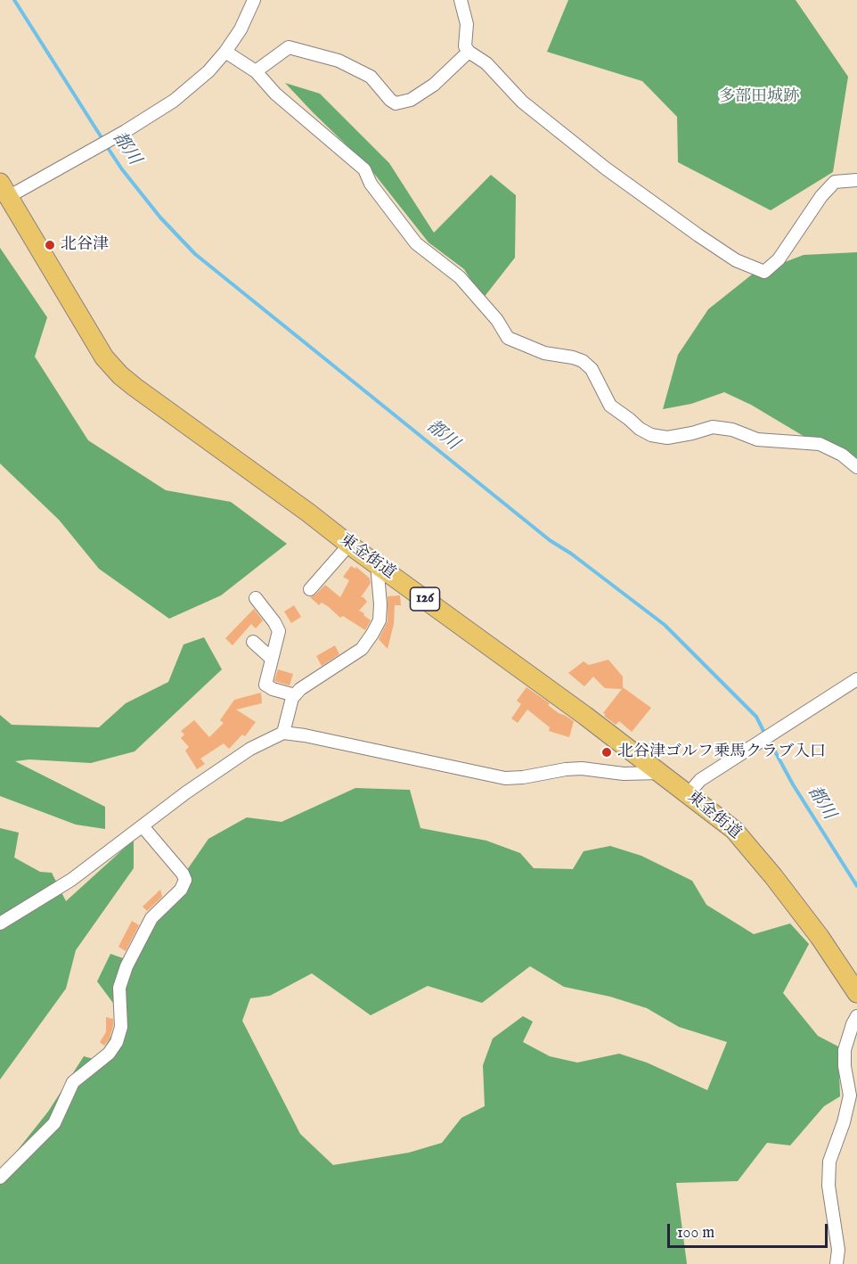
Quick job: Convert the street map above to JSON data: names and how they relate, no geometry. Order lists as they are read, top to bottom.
{
  "streets": {
    "highway": ["東金街道", "126"]
  },
  "water": ["都川"],
  "parks": ["多部田城跡"],
  "places": ["北谷津", "北谷津ゴルフ乗馬クラブ入口"],
  "scale_bar": "100 m"
}
